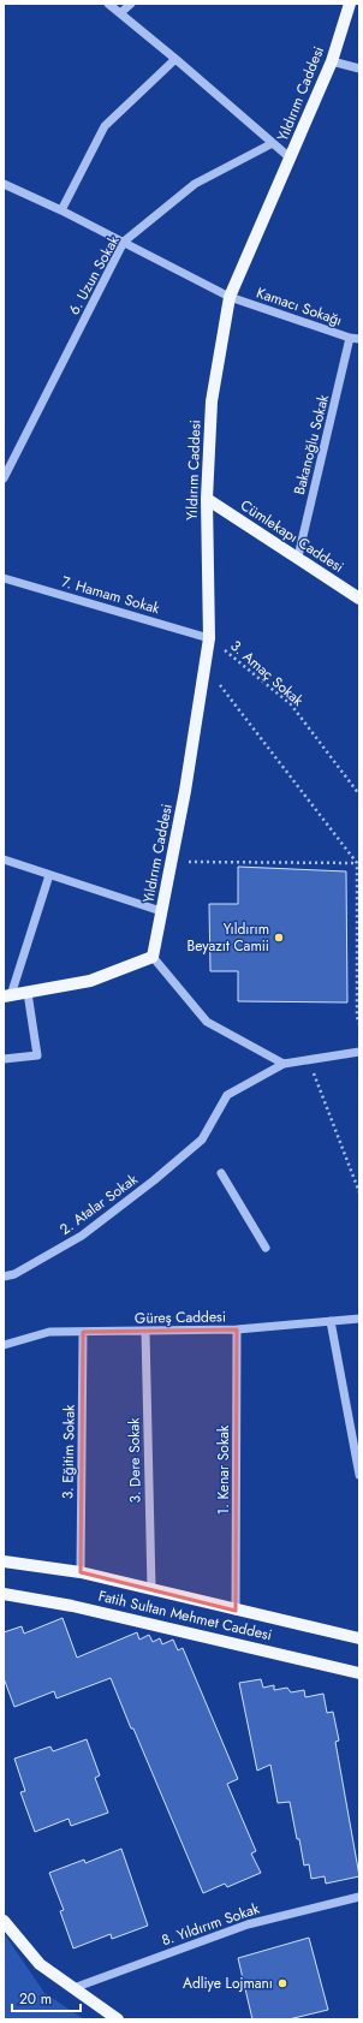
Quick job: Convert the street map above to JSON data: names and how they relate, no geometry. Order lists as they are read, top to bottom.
{
  "streets": {
    "main road": ["Yıldırım Caddesi", "Cümlekapı Caddesi", "Fatih Sultan Mehmet Caddesi"],
    "street": [
      "6. Uzun Sokak",
      "Kamacı Sokağı",
      "Bakanoğlu Sokak",
      "7. Hamam Sokak",
      "2. Atalar Sokak",
      "Güreş Caddesi",
      "3. Eğitim Sokak",
      "3. Dere Sokak",
      "1. Kenar Sokak",
      "8. Yıldırım Sokak"
    ],
    "path": ["3. Amaç Sokak"]
  },
  "crossings": [
    ["Yıldırım Caddesi", "Kamacı Sokağı"],
    ["Yıldırım Caddesi", "Cümlekapı Caddesi"],
    ["Yıldırım Caddesi", "7. Hamam Sokak"],
    ["Yıldırım Caddesi", "3. Amaç Sokak"],
    ["6. Uzun Sokak", "Kamacı Sokağı"],
    ["Kamacı Sokağı", "Bakanoğlu Sokak"],
    ["Bakanoğlu Sokak", "Cümlekapı Caddesi"],
    ["7. Hamam Sokak", "3. Amaç Sokak"],
    ["Güreş Caddesi", "3. Eğitim Sokak"],
    ["Güreş Caddesi", "3. Dere Sokak"],
    ["Güreş Caddesi", "1. Kenar Sokak"],
    ["3. Eğitim Sokak", "Fatih Sultan Mehmet Caddesi"],
    ["3. Dere Sokak", "Fatih Sultan Mehmet Caddesi"],
    ["1. Kenar Sokak", "Fatih Sultan Mehmet Caddesi"]
  ],
  "places": ["Yıldırım Beyazıt Camii", "Adliye Lojmanı"],
  "scale_bar": "20 m"
}
